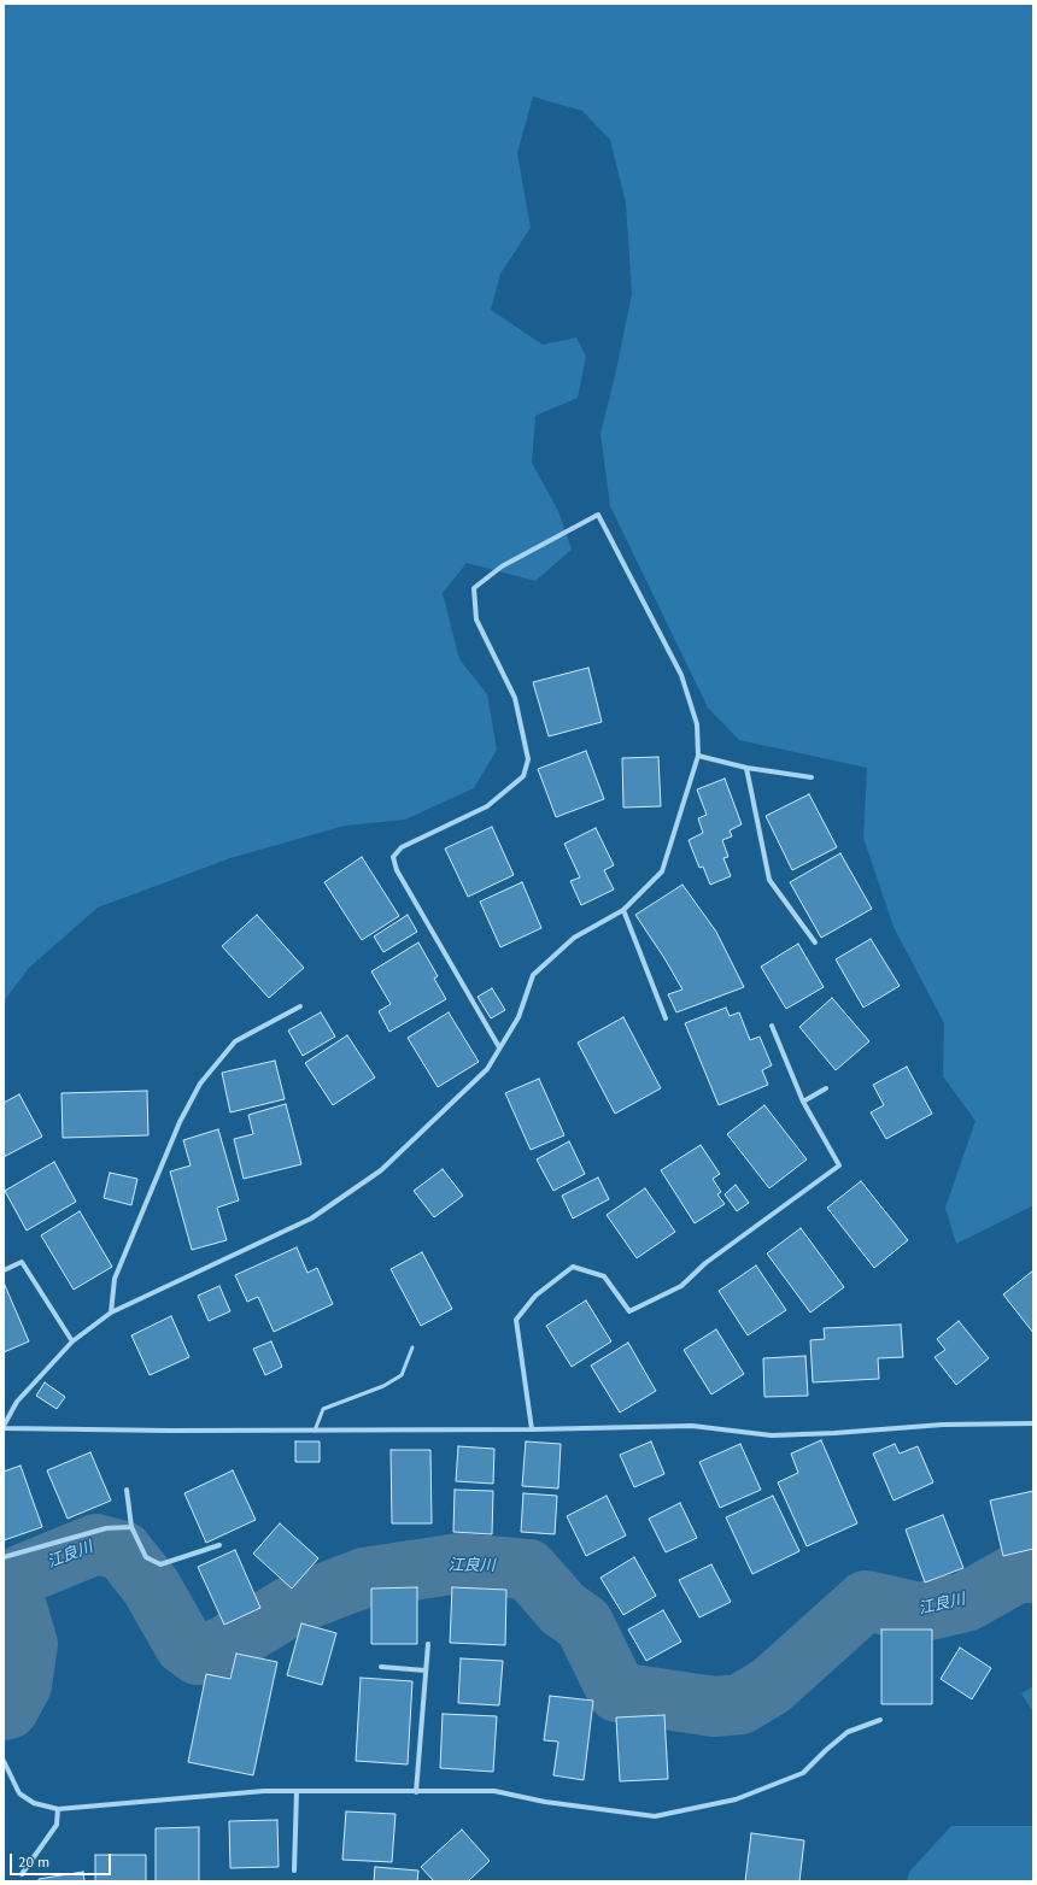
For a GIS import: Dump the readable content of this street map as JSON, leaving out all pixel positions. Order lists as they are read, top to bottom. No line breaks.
{"water":["江良川"],"scale_bar":"20 m"}
